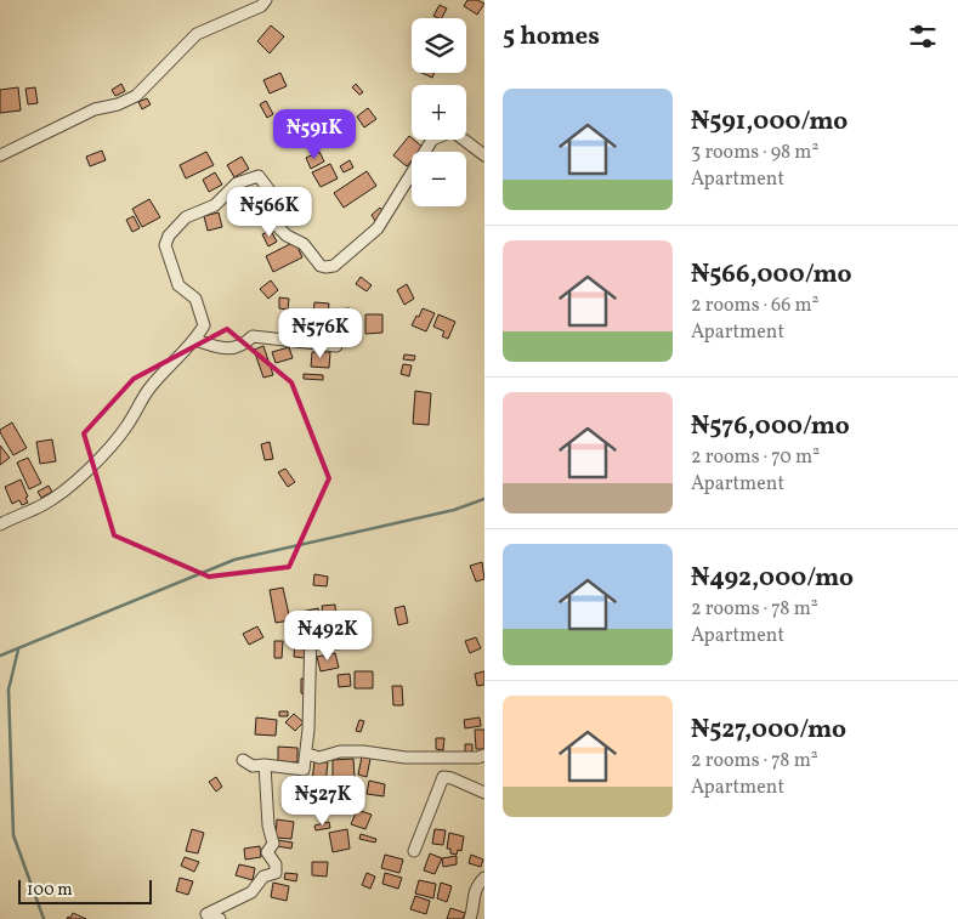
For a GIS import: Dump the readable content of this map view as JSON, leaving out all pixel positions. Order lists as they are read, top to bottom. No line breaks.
{"scale_bar":"100 m","page":{"heading":"5 homes","map_buttons":["+","−"],"list":[{"name":"₦591,000/mo","note":"3 rooms · 98 m² · Apartment"},{"name":"₦566,000/mo","note":"2 rooms · 66 m² · Apartment"},{"name":"₦576,000/mo","note":"2 rooms · 70 m² · Apartment"},{"name":"₦492,000/mo","note":"2 rooms · 78 m² · Apartment"},{"name":"₦527,000/mo","note":"2 rooms · 78 m² · Apartment"}],"price":["₦591K","₦566K","₦576K","₦492K","₦527K"],"scale":"100 m"}}
